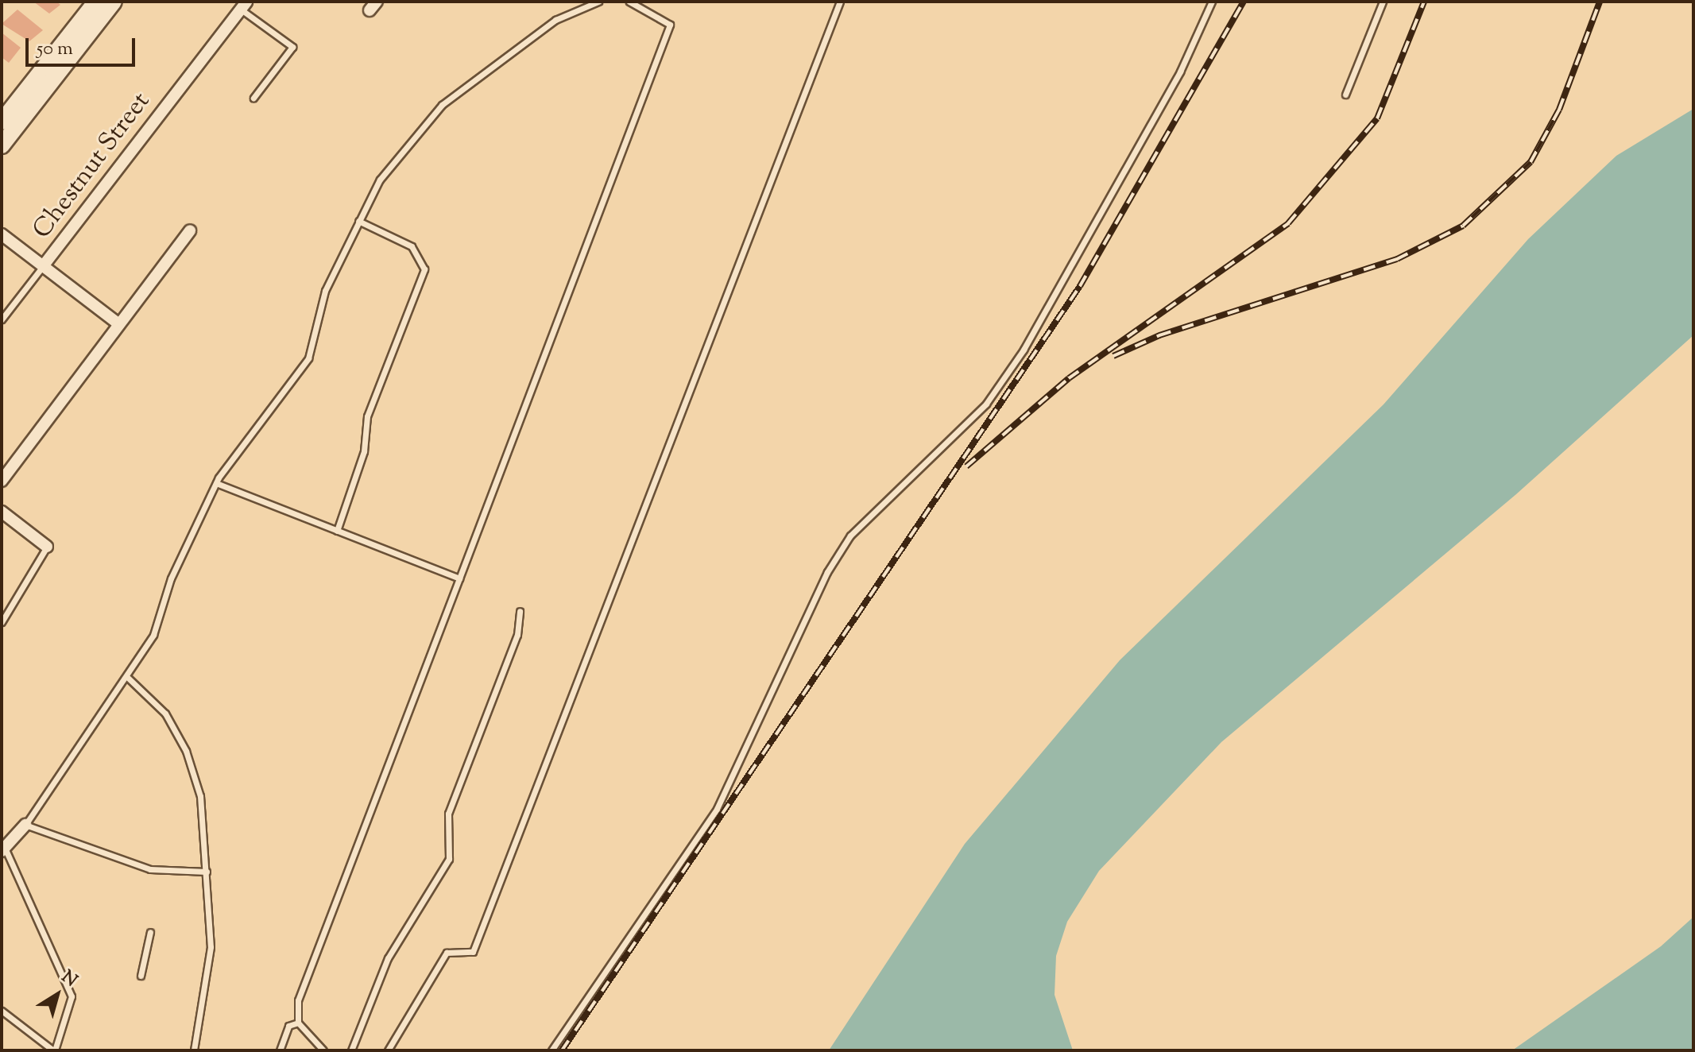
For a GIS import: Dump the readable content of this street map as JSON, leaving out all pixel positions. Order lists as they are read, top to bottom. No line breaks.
{"streets":{"street":["Chestnut Street"]},"scale_bar":"50 m","north":"top right"}
